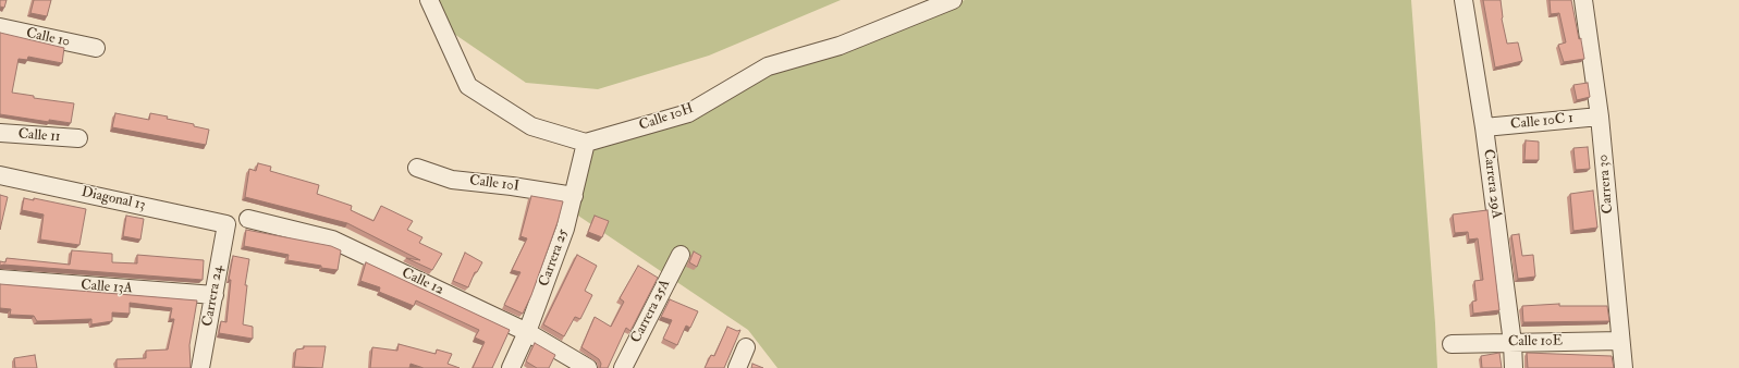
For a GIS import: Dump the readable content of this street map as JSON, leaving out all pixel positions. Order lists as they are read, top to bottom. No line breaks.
{"streets":{"street":["Calle 10","Calle 10H","Calle 10C 1","Calle 11","Calle 10I","Carrera 29A","Carrera 30","Diagonal 13","Carrera 25","Calle 12","Calle 13A","Carrera 24","Carrera 25A","Calle 10E"]},"crossings":[["Calle 10H","Carrera 25"],["Calle 10C 1","Carrera 29A"],["Calle 10C 1","Carrera 30"],["Calle 10I","Carrera 25"],["Carrera 29A","Calle 10E"],["Carrera 30","Calle 10E"],["Diagonal 13","Carrera 24"],["Carrera 25","Calle 12"],["Calle 13A","Carrera 24"]]}
